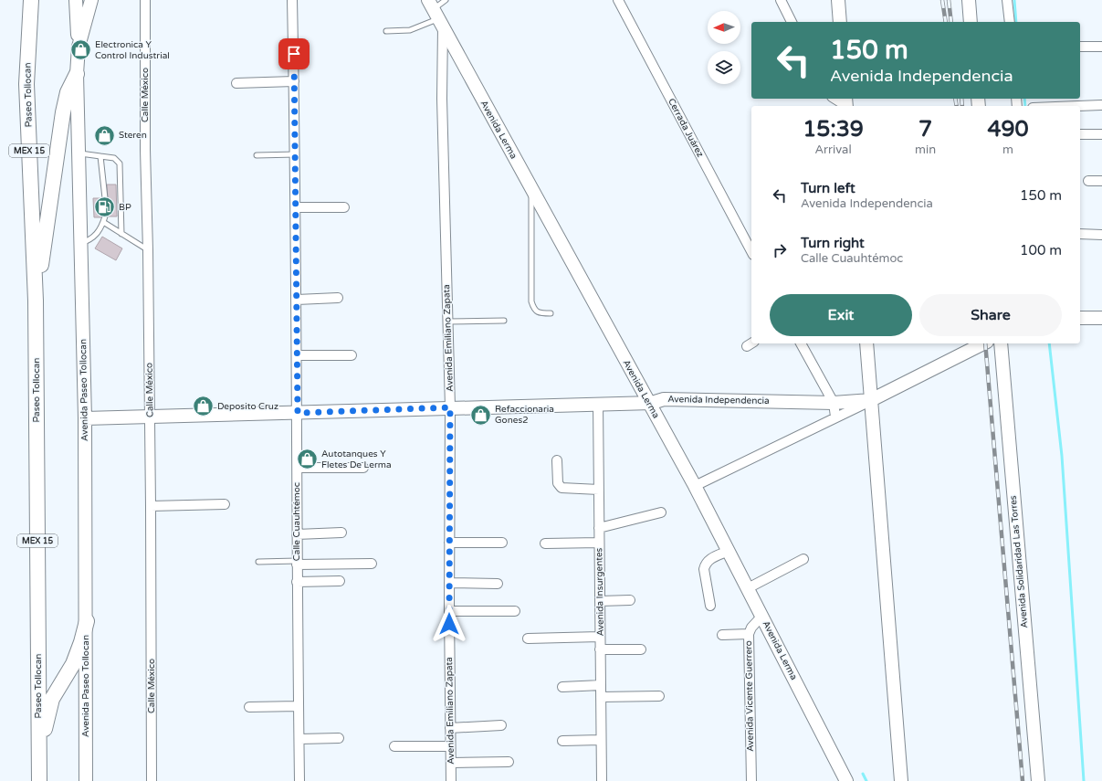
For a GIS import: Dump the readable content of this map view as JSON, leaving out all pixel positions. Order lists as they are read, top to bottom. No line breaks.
{"streets":{"highway":["Paseo Tollocan","MEX 15"],"main road":["Avenida Lerma","Avenida Paseo Tollocan","Avenida Independencia","Avenida Solidaridad Las Torres"],"street":["Calle México","Cerrada Juárez","Avenida Emiliano Zapata","Calle Cuauhtémoc","Avenida Insurgentes","Avenida Vicente Guerrero"]},"crossings":[["Calle México","Avenida Independencia"],["Avenida Lerma","Avenida Emiliano Zapata"],["Avenida Lerma","Avenida Independencia"],["Avenida Lerma","Avenida Vicente Guerrero"],["Avenida Emiliano Zapata","Avenida Independencia"],["Avenida Paseo Tollocan","Avenida Independencia"],["Avenida Independencia","Calle Cuauhtémoc"],["Avenida Independencia","Avenida Insurgentes"]],"places":{"shop":["Electronica Y Control Industrial","Steren","Deposito Cruz","Refaccionaria Gones2","Autotanques Y Fletes De Lerma"],"fuel station":["BP"]},"north":"left","page":{"turn":["150 m","Avenida Independencia"],"eta":["15:39","Arrival","7","min","490","m"],"list":[{"name":"Turn left","note":"Avenida Independencia","value":"150 m"},{"name":"Turn right","note":"Calle Cuauhtémoc","value":"100 m"}],"buttons":["Exit","Share"]}}
